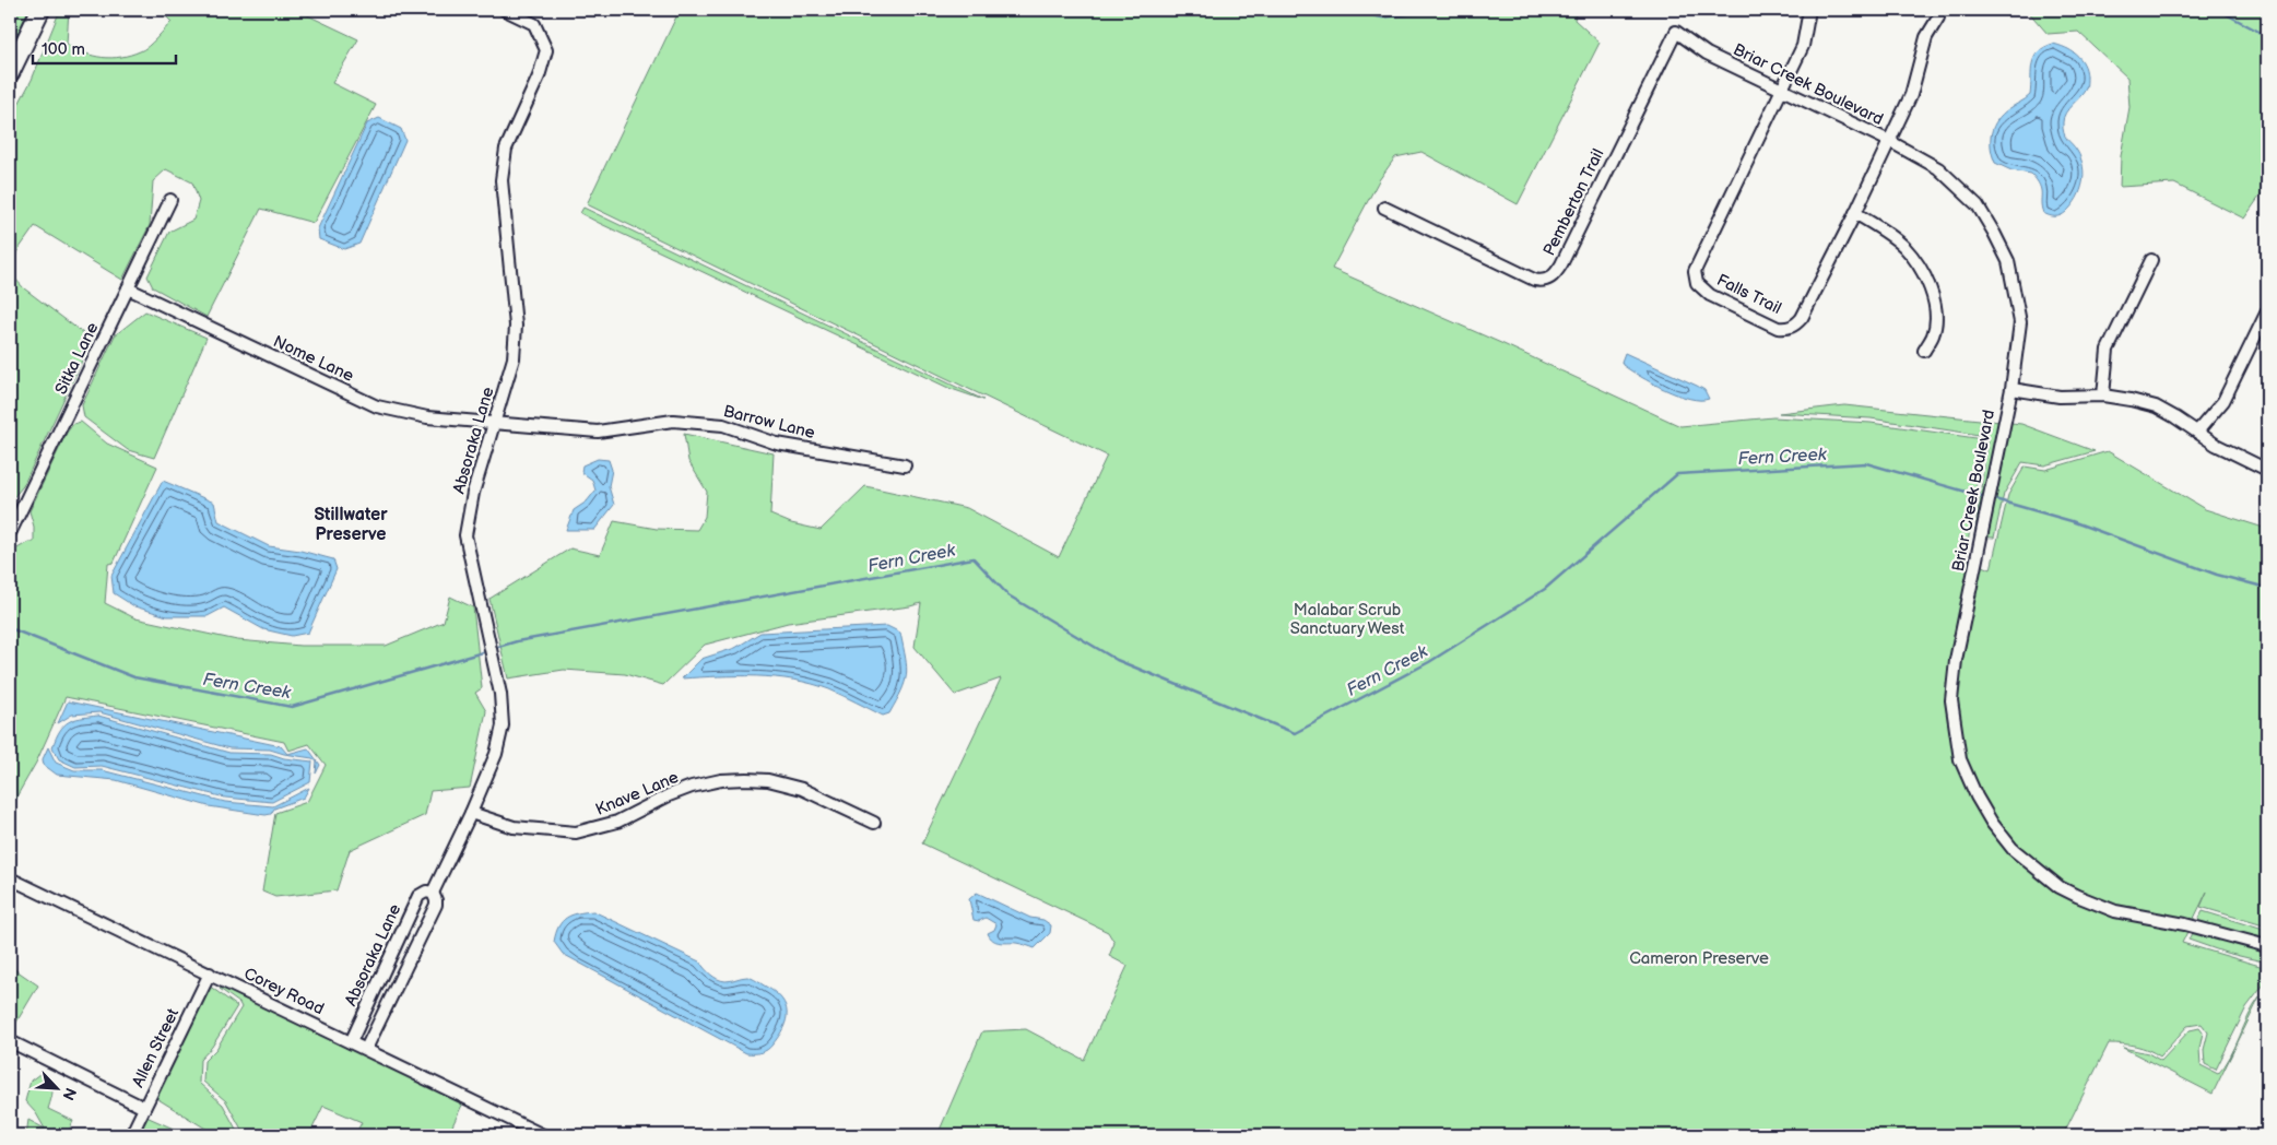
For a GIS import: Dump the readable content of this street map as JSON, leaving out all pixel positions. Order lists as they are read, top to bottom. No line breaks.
{"streets":{"street":["Briar Creek Boulevard","Pemberton Trail","Falls Trail","Sitka Lane","Nome Lane","Barrow Lane","Absoraka Lane","Knave Lane","Corey Road","Allen Street"]},"crossings":[["Briar Creek Boulevard","Pemberton Trail"],["Briar Creek Boulevard","Falls Trail"],["Sitka Lane","Nome Lane"],["Nome Lane","Barrow Lane"],["Nome Lane","Absoraka Lane"],["Barrow Lane","Absoraka Lane"],["Absoraka Lane","Knave Lane"],["Absoraka Lane","Corey Road"],["Corey Road","Allen Street"]],"districts":["Stillwater Preserve"],"water":["Fern Creek"],"parks":["Malabar Scrub Sanctuary West","Cameron Preserve"],"scale_bar":"100 m","north":"bottom right"}
